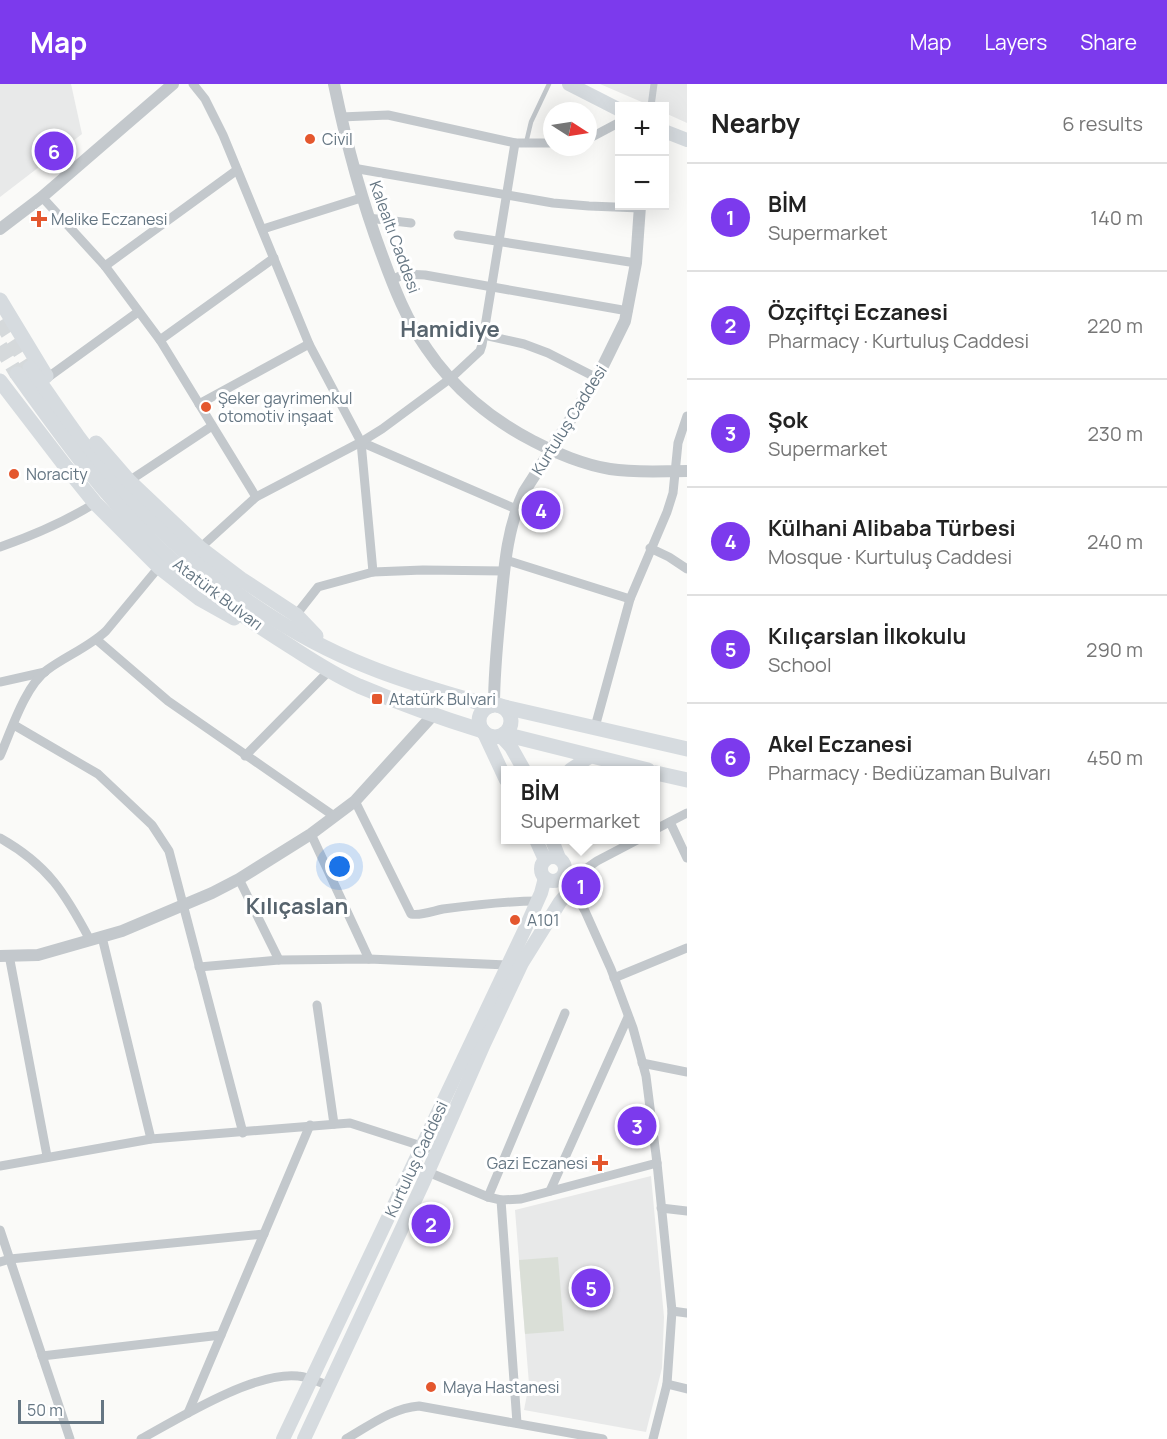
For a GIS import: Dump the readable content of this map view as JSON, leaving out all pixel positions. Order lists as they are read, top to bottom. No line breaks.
{"streets":{"main road":["Kurtuluş Caddesi","Atatürk Bulvarı"],"street":["Kalealtı Caddesi"]},"crossings":[["Kalealtı Caddesi","Kurtuluş Caddesi"],["Kurtuluş Caddesi","Atatürk Bulvarı"]],"districts":["Hamidiye","Kılıçaslan"],"places":{"other":["Civil","Şeker gayrimenkul otomotiv inşaat","Noracity","A101","Maya Hastanesi"],"health":["Melike Eczanesi","Gazi Eczanesi"],"transit":["Atatürk Bulvari"]},"scale_bar":"50 m","north":"right","page":{"header":"Map","nav":["Map","Layers","Share"],"heading":["Nearby","6 results"],"map_buttons":["+","−"],"pins":["6","4","1","3","2","5"],"list":[{"mark":"1","name":"BİM","note":"Supermarket","value":"140 m"},{"mark":"2","name":"Özçiftçi Eczanesi","note":"Pharmacy · Kurtuluş Caddesi","value":"220 m"},{"mark":"3","name":"Şok","note":"Supermarket","value":"230 m"},{"mark":"4","name":"Külhani Alibaba Türbesi","note":"Mosque · Kurtuluş Caddesi","value":"240 m"},{"mark":"5","name":"Kılıçarslan İlkokulu","note":"School","value":"290 m"},{"mark":"6","name":"Akel Eczanesi","note":"Pharmacy · Bediüzaman Bulvarı","value":"450 m"}],"popup":["BİM","Supermarket"],"scale":"50 m"}}
